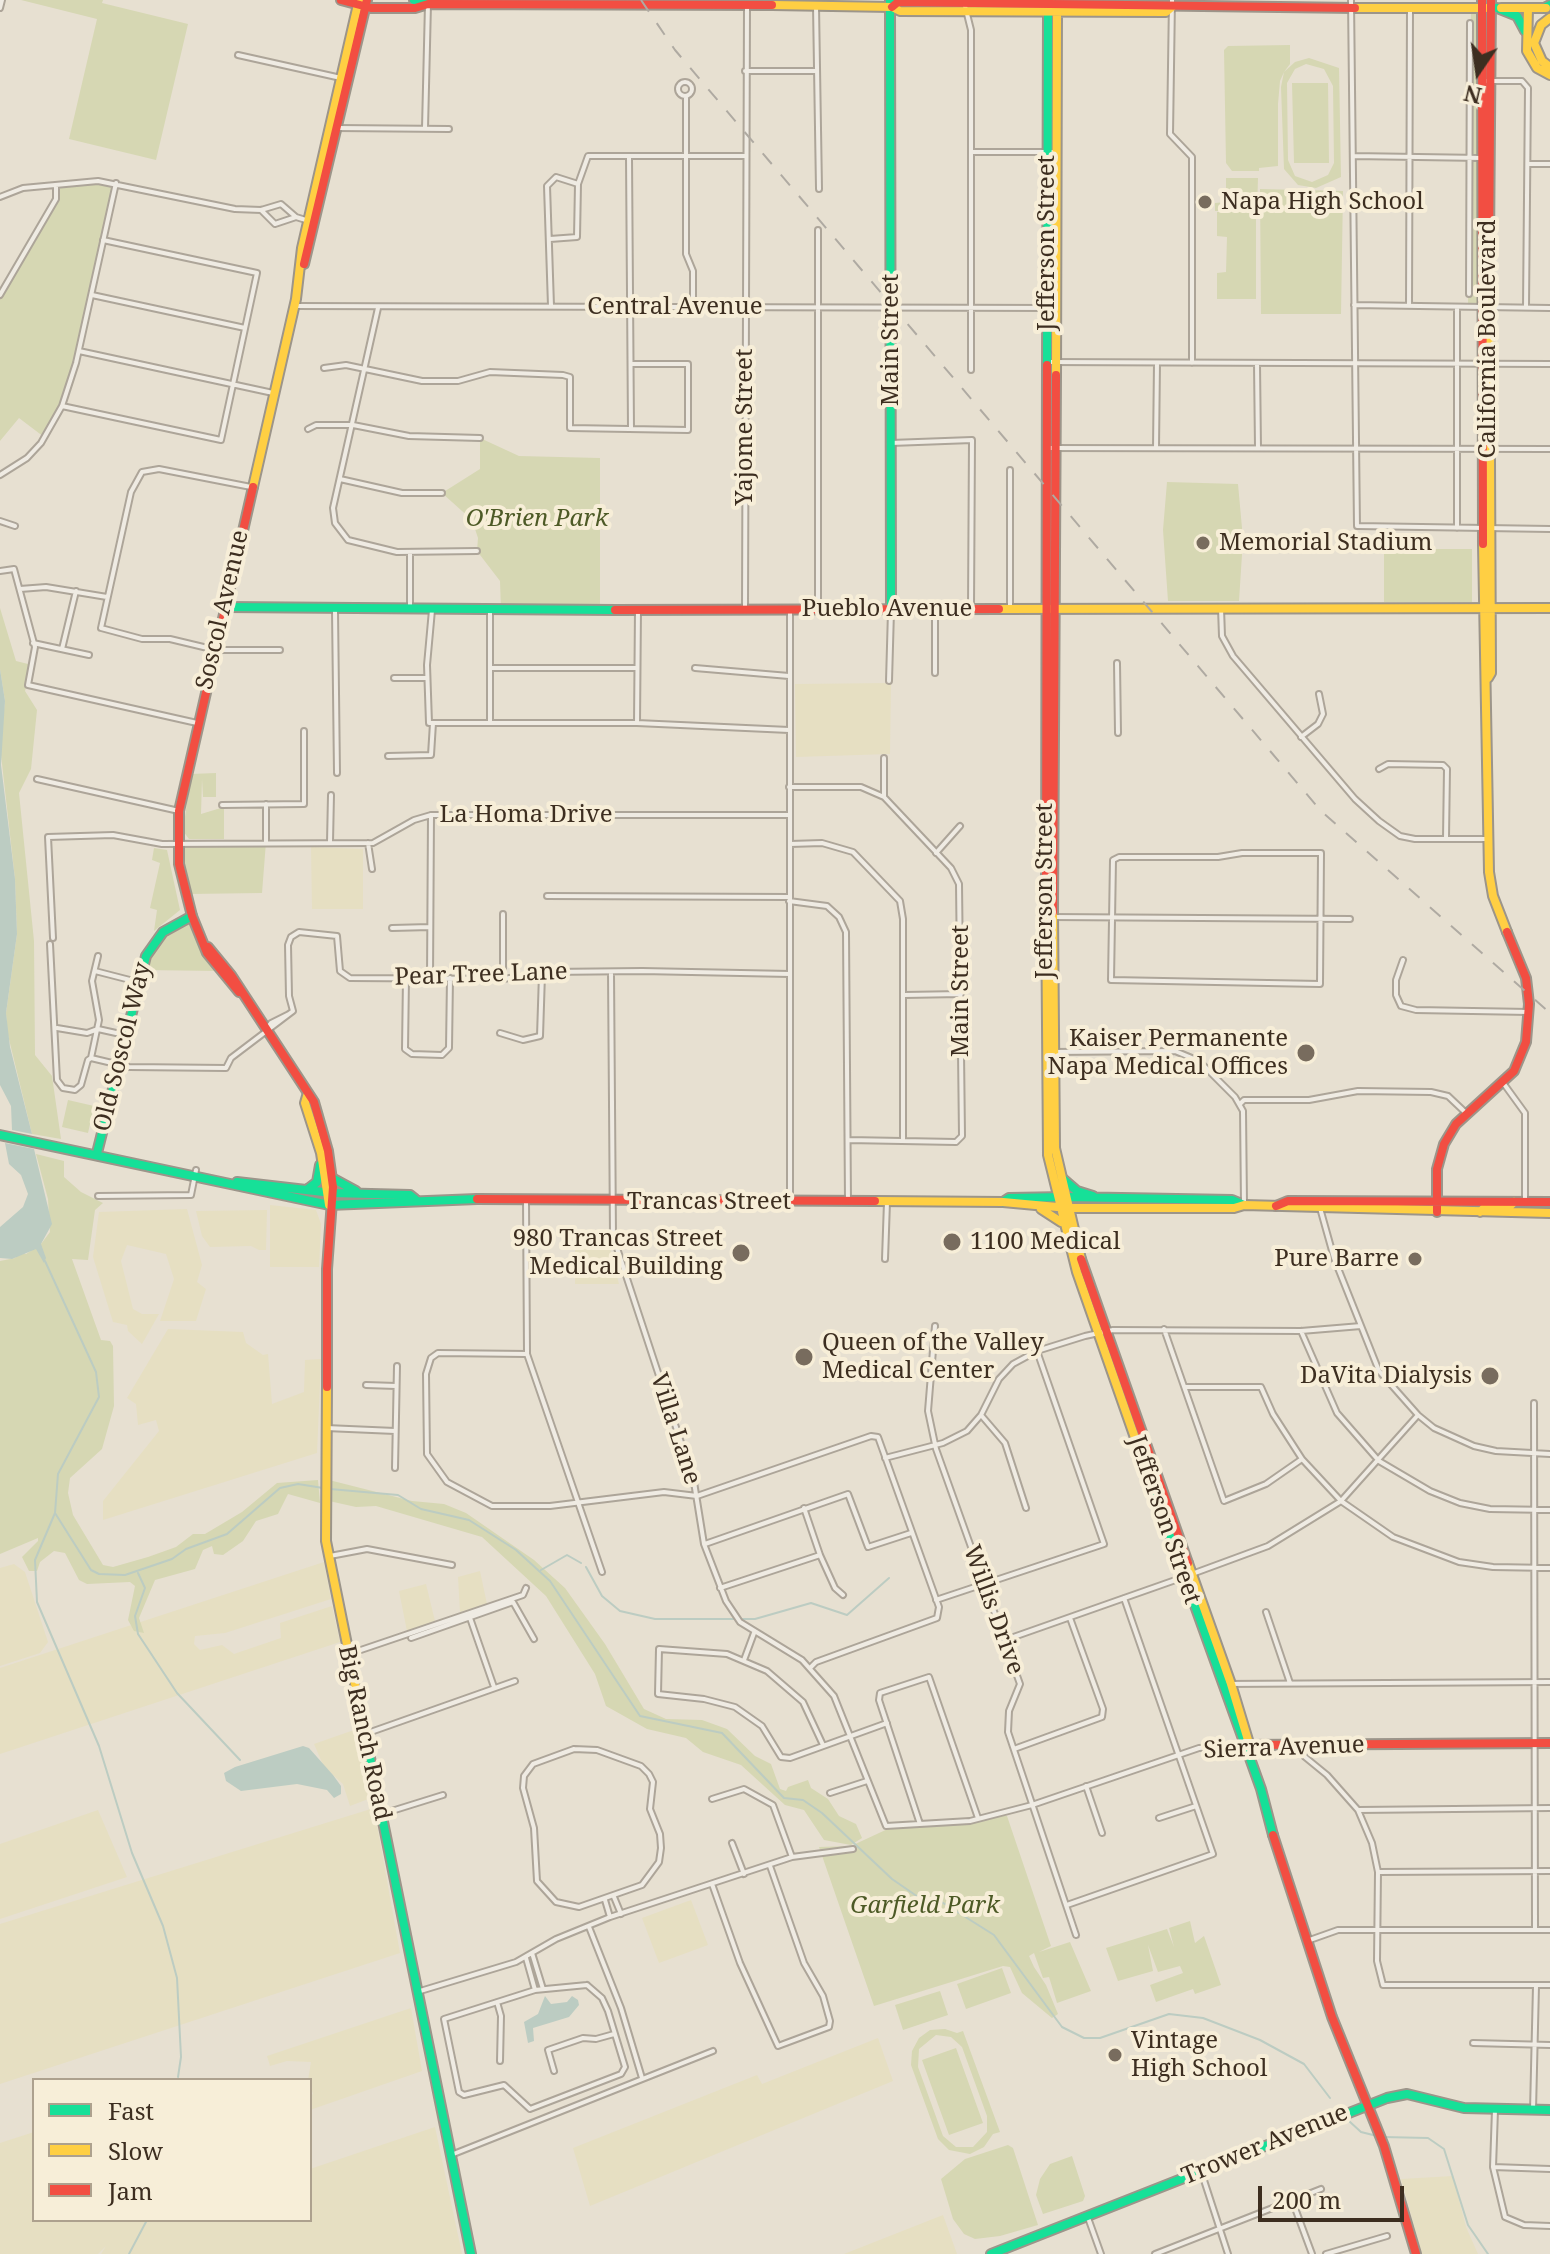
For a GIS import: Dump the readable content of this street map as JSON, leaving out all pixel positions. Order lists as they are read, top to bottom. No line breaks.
{"streets":{"main road":["Jefferson Street","California Boulevard","Main Street","Pueblo Avenue","Soscol Avenue","Old Soscol Way","Trancas Street","Big Ranch Road","Sierra Avenue","Trower Avenue"],"street":["Central Avenue","Yajome Street","La Homa Drive","Pear Tree Lane","Villa Lane","Willis Drive"]},"crossings":[["Jefferson Street","Central Avenue"],["Jefferson Street","Pueblo Avenue"],["Jefferson Street","Trancas Street"],["Jefferson Street","Sierra Avenue"],["Jefferson Street","Trower Avenue"],["Central Avenue","Main Street"],["Central Avenue","Yajome Street"],["Central Avenue","Soscol Avenue"],["California Boulevard","Pueblo Avenue"],["California Boulevard","Trancas Street"],["Main Street","Pueblo Avenue"],["Yajome Street","Pueblo Avenue"],["Pueblo Avenue","Soscol Avenue"],["Soscol Avenue","La Homa Drive"],["Soscol Avenue","Pear Tree Lane"],["Soscol Avenue","Old Soscol Way"],["Soscol Avenue","Trancas Street"],["Soscol Avenue","Big Ranch Road"],["Pear Tree Lane","Old Soscol Way"],["Pear Tree Lane","Villa Lane"],["Old Soscol Way","Trancas Street"],["Trancas Street","Villa Lane"],["Trancas Street","Big Ranch Road"],["Villa Lane","Sierra Avenue"],["Willis Drive","Sierra Avenue"]],"parks":["O'Brien Park","Garfield Park"],"places":["Napa High School","Memorial Stadium","Kaiser Permanente Napa Medical Offices","1100 Medical","980 Trancas Street Medical Building","Pure Barre","Queen of the Valley Medical Center","DaVita Dialysis","Vintage High School"],"legend":["Fast","Slow","Jam"],"scale_bar":"200 m","north":"bottom"}
